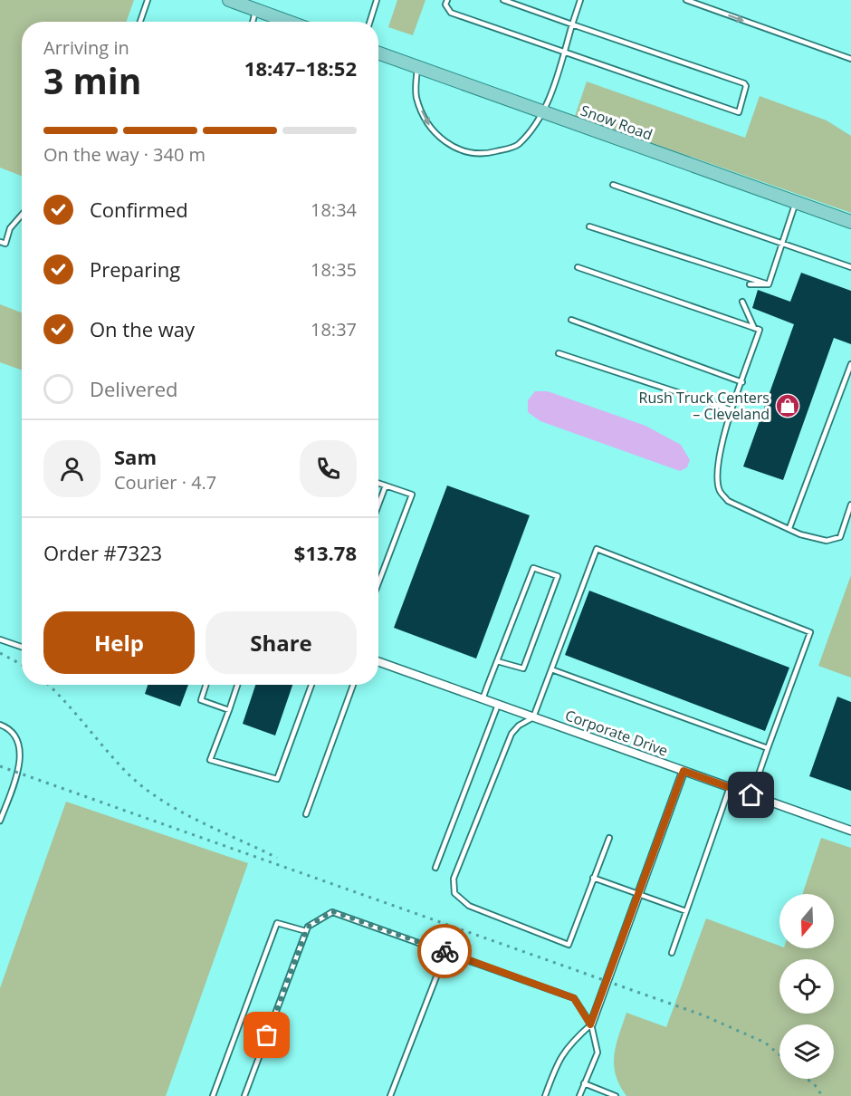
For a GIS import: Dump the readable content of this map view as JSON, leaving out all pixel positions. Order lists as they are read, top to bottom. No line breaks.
{"streets":{"main road":["Snow Road"],"street":["Corporate Drive"]},"places":{"shop":["Rush Truck Centers – Cleveland"]},"north":"bottom","page":{"heading":["3 min","Arriving in","18:47–18:52"],"panel":["Sam","Courier · 4.7","Order #7323","$13.78"],"bar":"On the way · 340 m","list":[["Confirmed","18:34"],["Preparing","18:35"],["On the way","18:37"],"Delivered"],"buttons":["Help","Share"]}}
